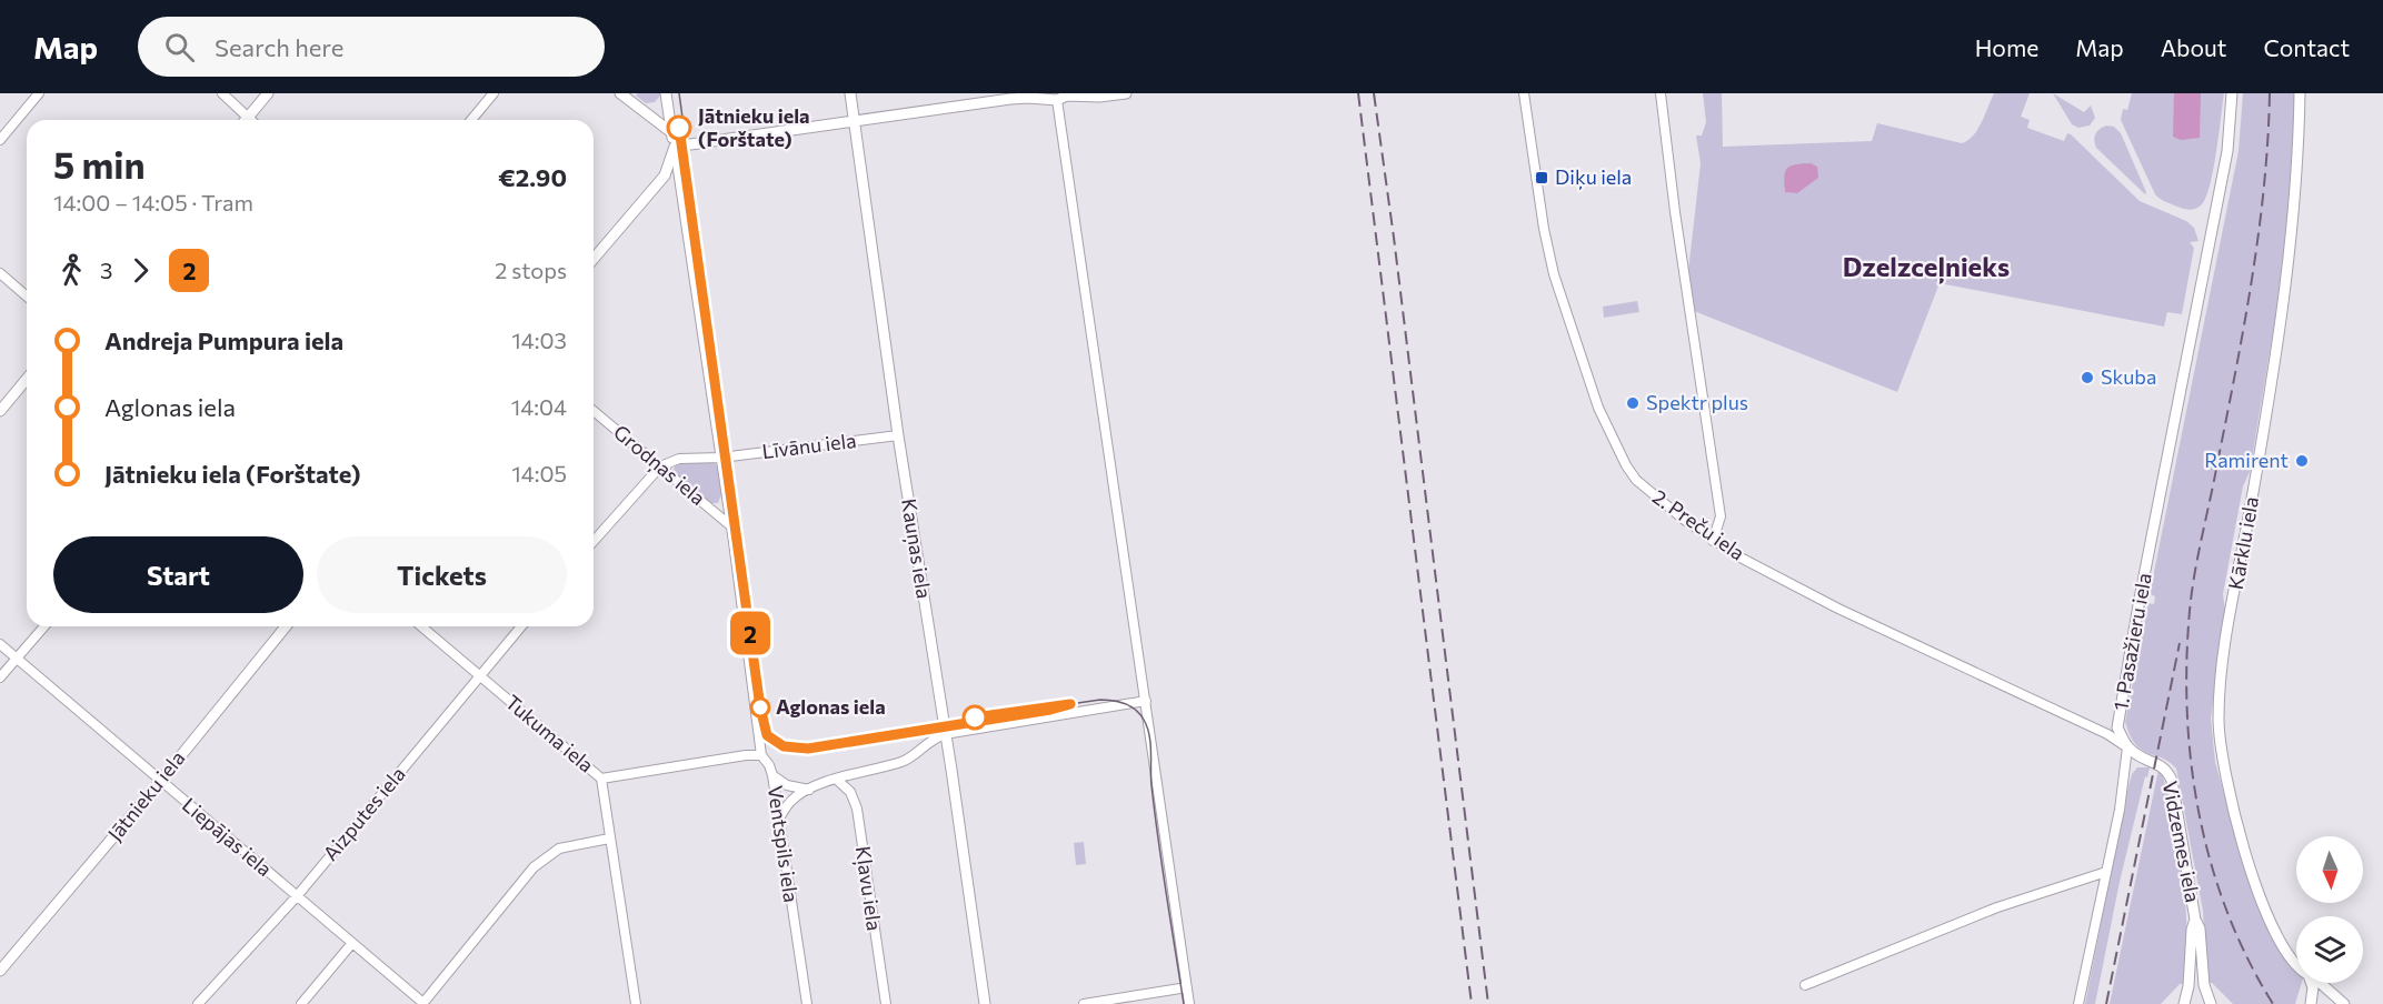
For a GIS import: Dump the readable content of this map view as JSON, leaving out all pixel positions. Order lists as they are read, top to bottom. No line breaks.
{"streets":{"street":["Līvānu iela","Grodņas iela","2. Preču iela","Kārklu iela","Kauņas iela","1. Pasažieru iela","Tukuma iela","Jātnieku iela","Aizputes iela","Liepājas iela","Vidzemes iela","Ventspils iela","Kļavu iela"]},"crossings":[["Līvānu iela","Grodņas iela"],["Līvānu iela","Kauņas iela"],["Līvānu iela","Ventspils iela"],["Grodņas iela","Ventspils iela"],["2. Preču iela","1. Pasažieru iela"],["2. Preču iela","Vidzemes iela"],["1. Pasažieru iela","Vidzemes iela"],["Tukuma iela","Aizputes iela"],["Jātnieku iela","Liepājas iela"],["Aizputes iela","Liepājas iela"]],"districts":["Dzelzceļnieks"],"places":{"other":["Jātnieku iela (Forštate)","Skuba","Spektr plus","Ramirent","Aglonas iela"],"transit":["Diķu iela"]},"lines":["tram line 2"],"north":"bottom","page":{"header":"Map","search":"Search here","nav":["Home","Map","About","Contact"],"on_map":"2","heading":["5 min","14:00 – 14:05 · Tram","€2.90"],"legs":["3","2","2 stops"],"list":[{"name":"Andreja Pumpura iela","value":"14:03"},{"name":"Aglonas iela","value":"14:04"},{"name":"Jātnieku iela (Forštate)","value":"14:05"}],"buttons":["Start","Tickets"]}}
